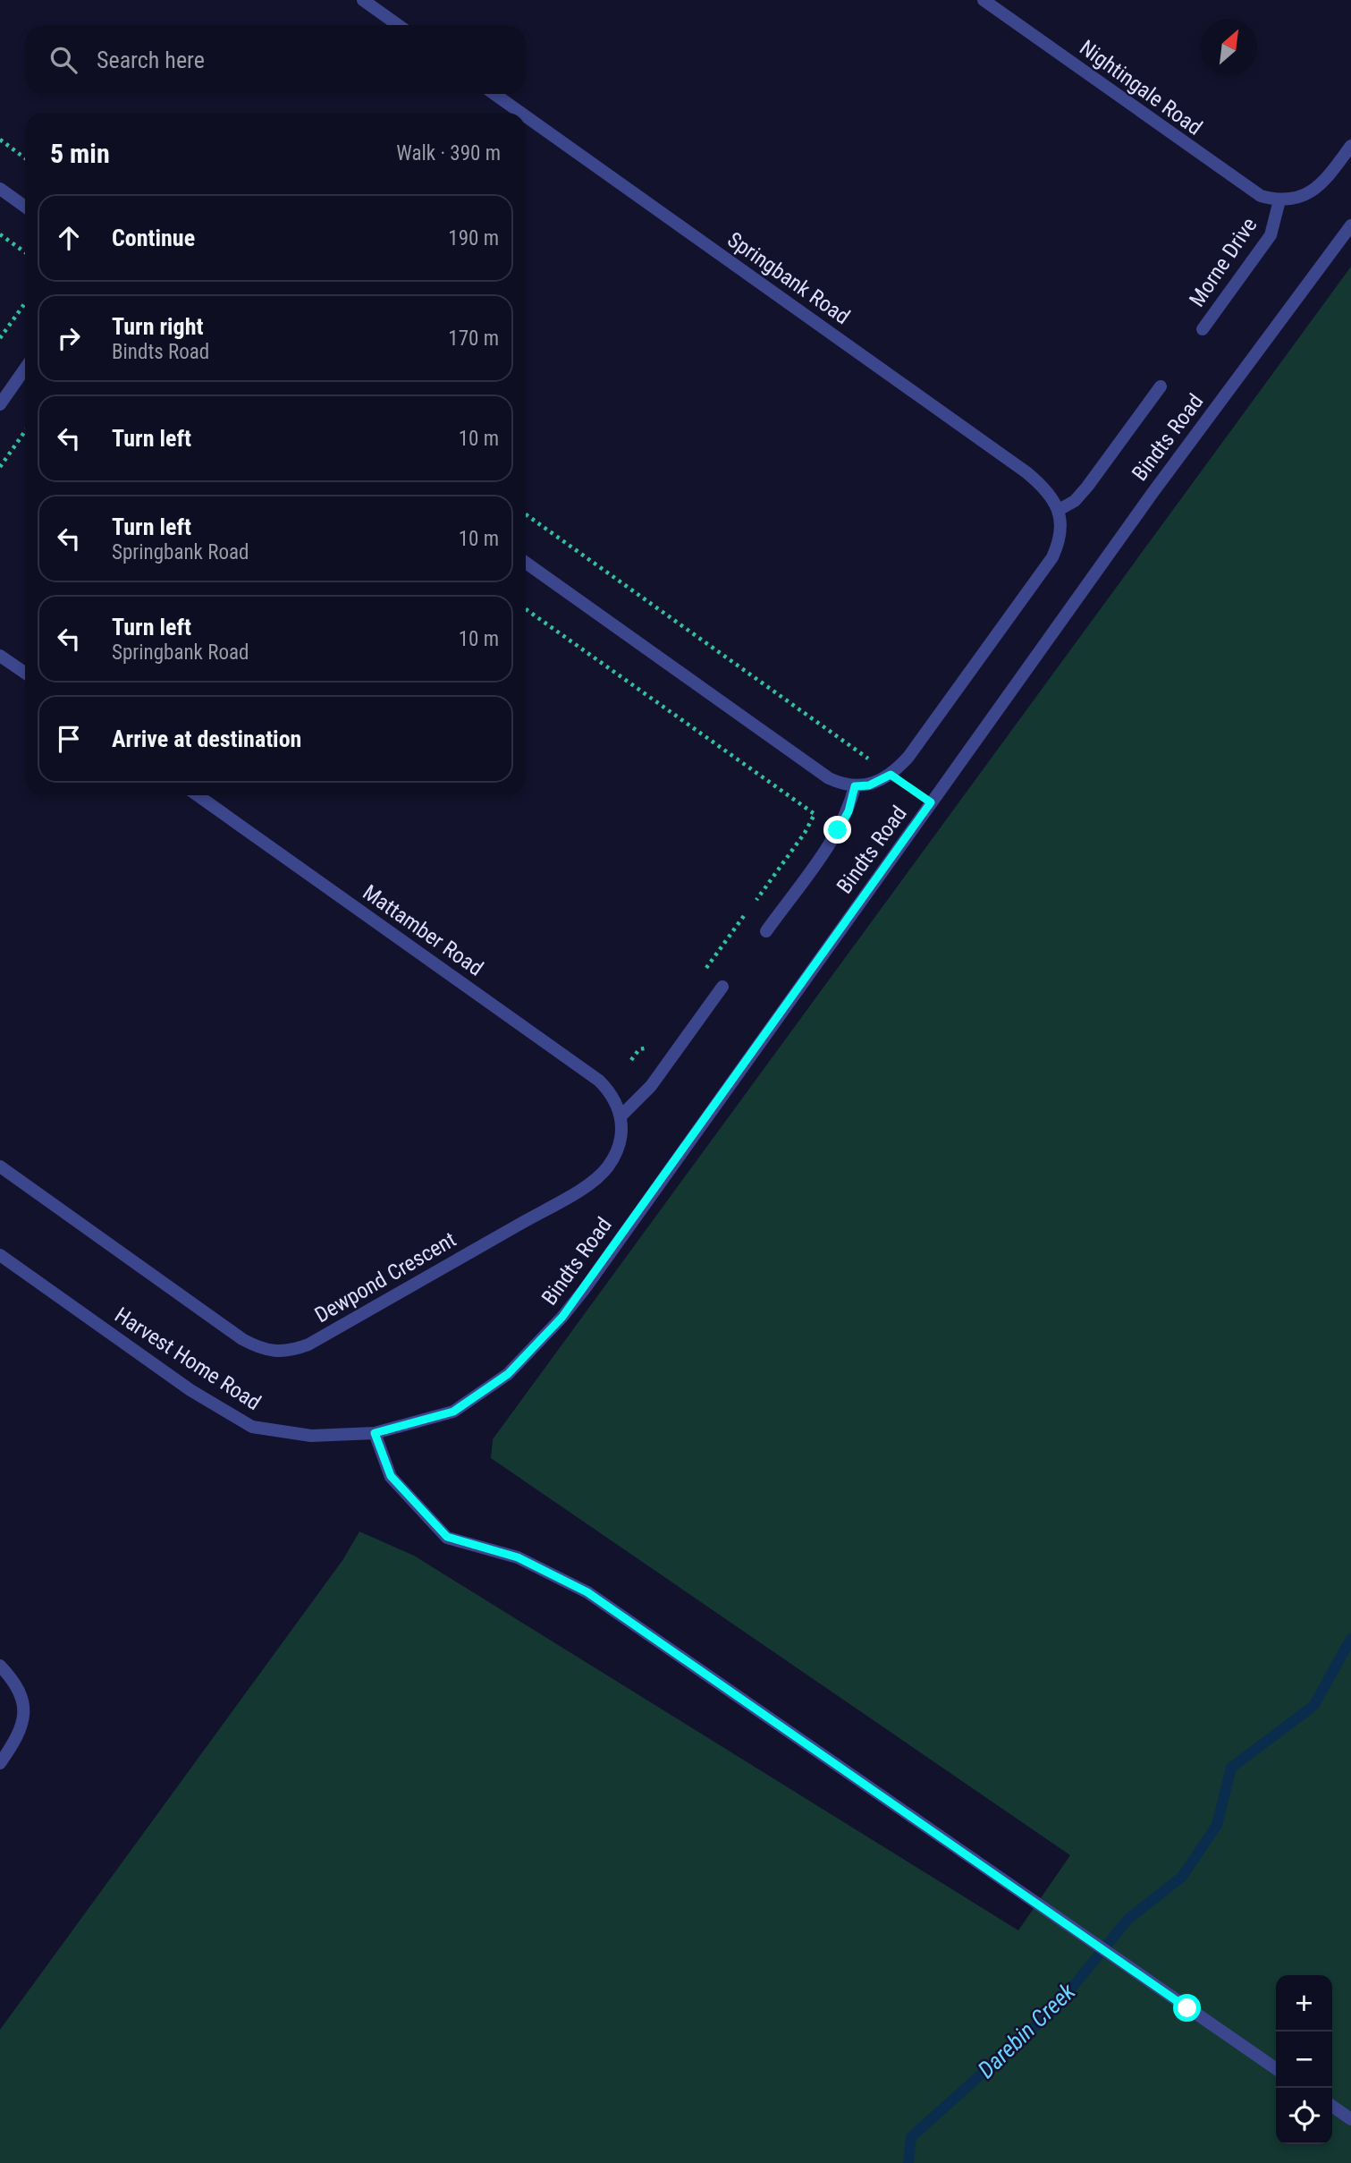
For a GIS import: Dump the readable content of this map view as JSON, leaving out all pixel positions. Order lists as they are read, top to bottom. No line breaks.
{"streets":{"street":["Nightingale Road","Morne Drive","Springbank Road","Bindts Road","Mattamber Road","Dewpond Crescent","Harvest Home Road"]},"crossings":[["Nightingale Road","Morne Drive"],["Bindts Road","Harvest Home Road"],["Mattamber Road","Dewpond Crescent"]],"water":["Darebin Creek"],"north":"top right","page":{"search":"Search here","heading":["5 min","Walk · 390 m"],"list":[["Continue","190 m"],["Turn right","Bindts Road","170 m"],["Turn left","10 m"],["Turn left","Springbank Road","10 m"],["Turn left","Springbank Road","10 m"],"Arrive at destination"],"map_buttons":["+","−"]}}
